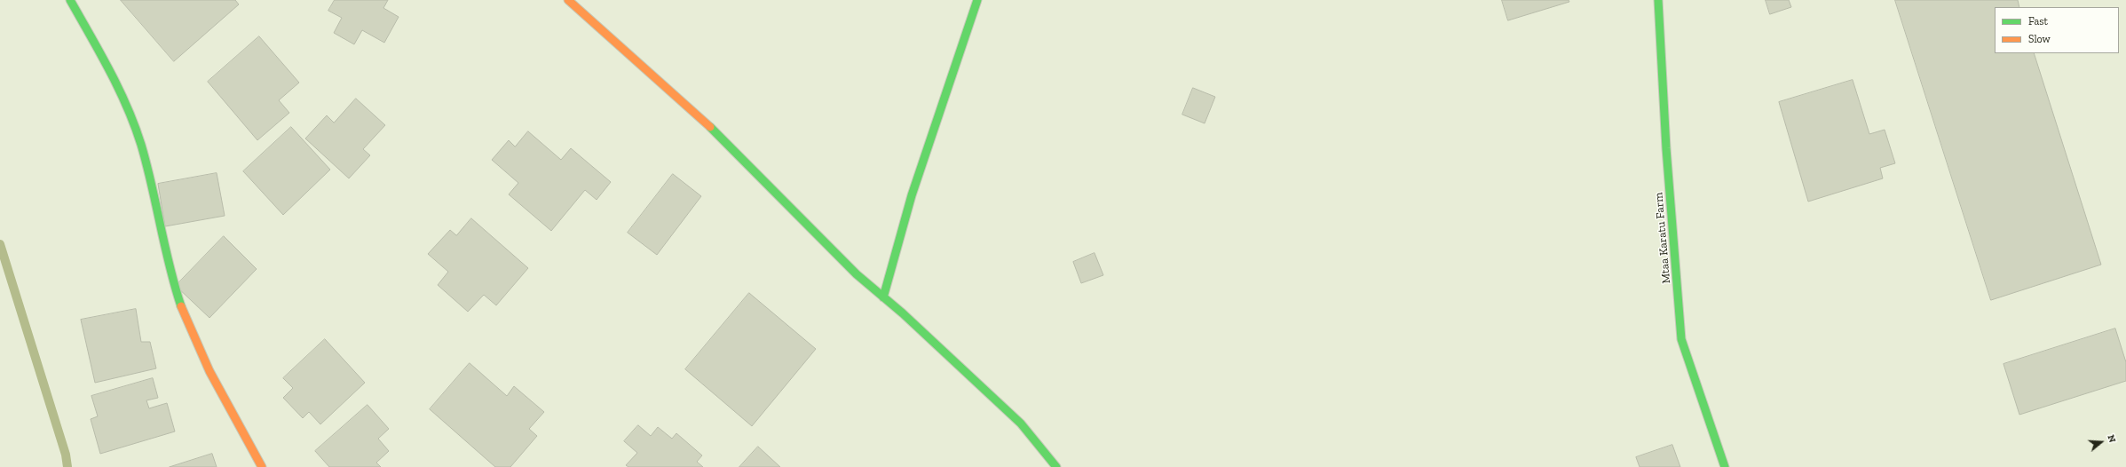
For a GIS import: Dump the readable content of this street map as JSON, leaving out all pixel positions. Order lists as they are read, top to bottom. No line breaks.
{"streets":{"street":["Mtaa Karatu Farm"]},"legend":["Fast","Slow"],"north":"right"}
